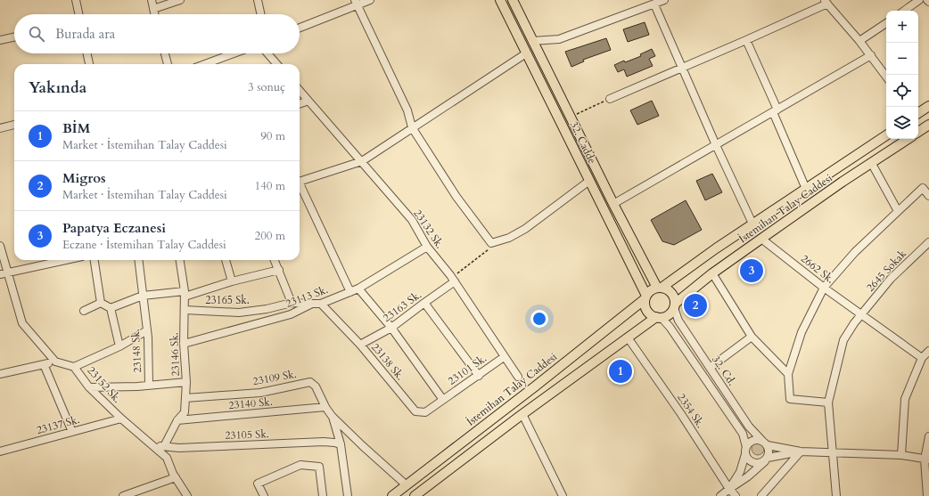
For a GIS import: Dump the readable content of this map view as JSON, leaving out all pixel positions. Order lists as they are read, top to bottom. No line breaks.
{"streets":{"main road":["32. Cadde","İstemihan Talay Caddesi"],"street":["23132 Sk.","2662 Sk.","2645 Sokak","23113 Sk.","23165 Sk.","23163 Sk.","23148 Sk.","23146 Sk.","23138 Sk.","23101 Sk.","32. Cd.","23109 Sk.","23152 Sk.","23140 Sk.","2354 Sk.","23137 Sk.","23105 Sk."]},"crossings":[["32. Cadde","İstemihan Talay Caddesi"],["32. Cadde","32. Cd."],["İstemihan Talay Caddesi","2662 Sk."],["İstemihan Talay Caddesi","32. Cd."],["İstemihan Talay Caddesi","23109 Sk."],["23132 Sk.","23113 Sk."],["23132 Sk.","23163 Sk."],["23132 Sk.","23101 Sk."],["2662 Sk.","2645 Sokak"],["23113 Sk.","23165 Sk."],["23113 Sk.","23146 Sk."],["23113 Sk.","23138 Sk."],["23165 Sk.","23146 Sk."],["23163 Sk.","23138 Sk."],["23148 Sk.","23152 Sk."],["23146 Sk.","23109 Sk."],["23146 Sk.","23140 Sk."],["23146 Sk.","23105 Sk."],["23138 Sk.","23101 Sk."],["23109 Sk.","23140 Sk."],["23152 Sk.","23137 Sk."],["23152 Sk.","23105 Sk."]],"page":{"map_buttons":["+","−"],"search":"Burada ara","heading":["Yakında","3 sonuç"],"list":[{"mark":"1","name":"BİM","note":"Market · İstemihan Talay Caddesi","value":"90 m"},{"mark":"2","name":"Migros","note":"Market · İstemihan Talay Caddesi","value":"140 m"},{"mark":"3","name":"Papatya Eczanesi","note":"Eczane · İstemihan Talay Caddesi","value":"200 m"}],"pins":["3","2","1"]}}
